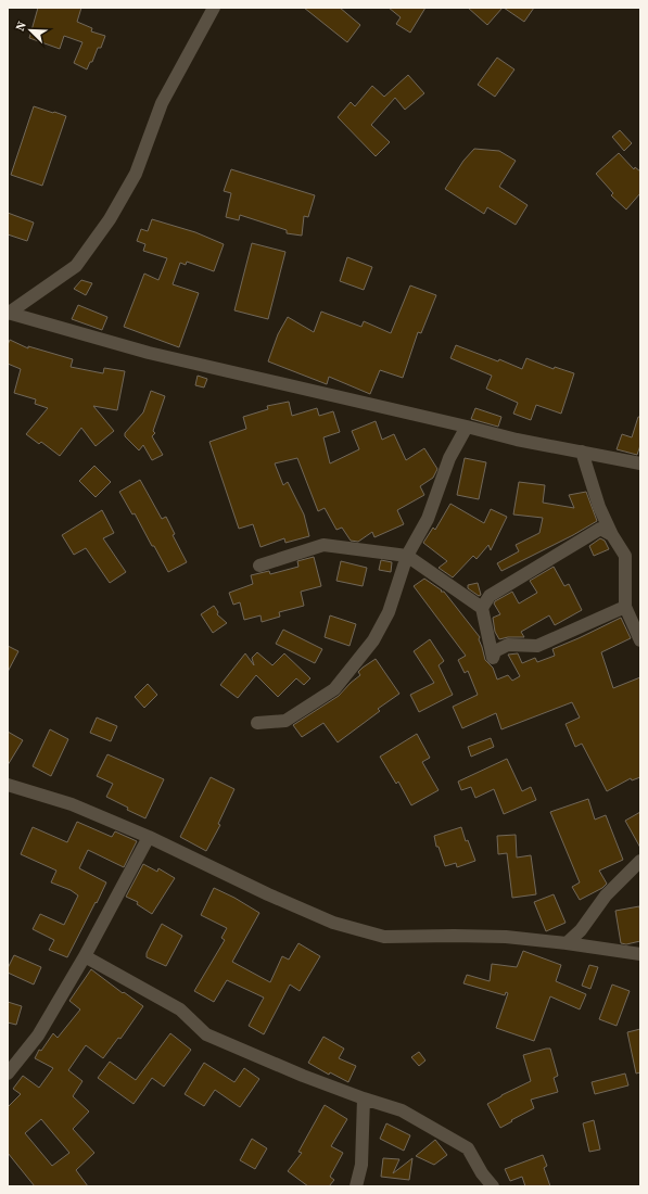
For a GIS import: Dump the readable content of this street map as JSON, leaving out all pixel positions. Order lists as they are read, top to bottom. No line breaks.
{"north":"top left"}
